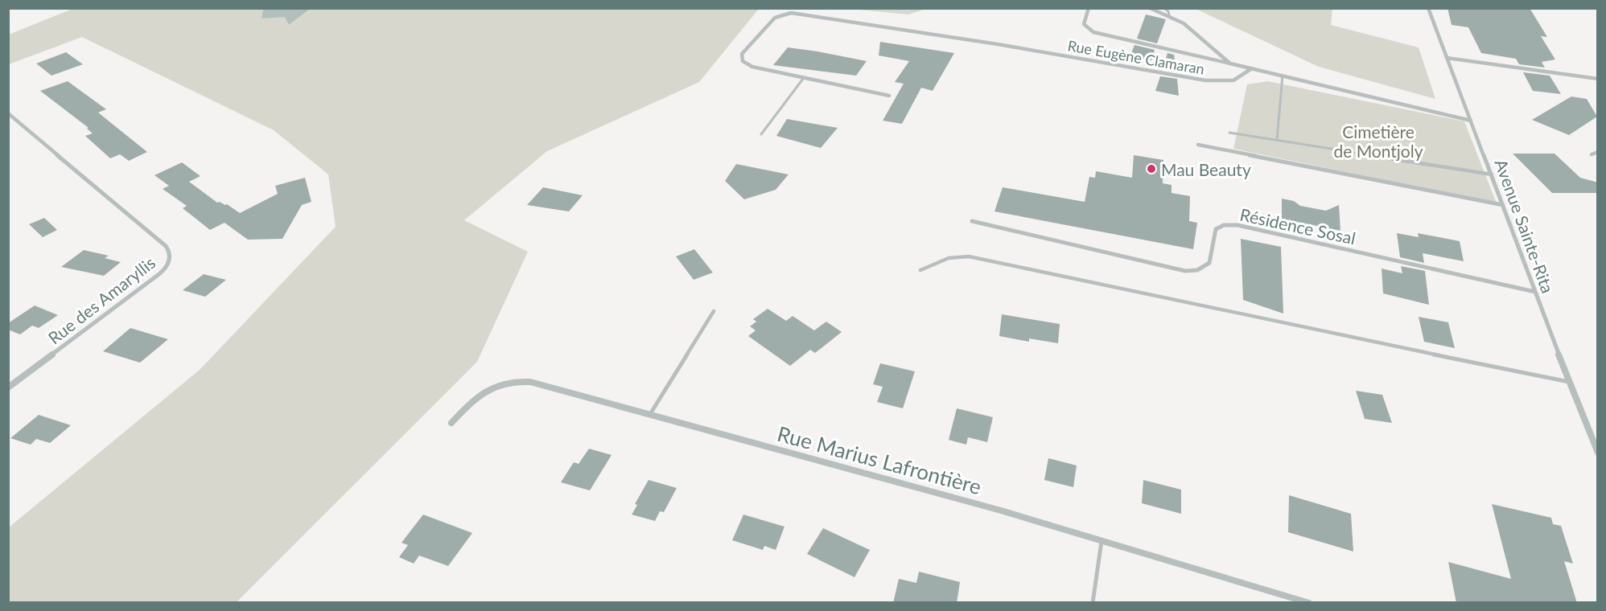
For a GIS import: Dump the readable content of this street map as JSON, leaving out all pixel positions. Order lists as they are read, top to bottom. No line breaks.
{"streets":{"street":["Rue Eugène Clamaran","Résidence Sosal","Avenue Sainte-Rita","Rue des Amaryllis","Rue Marius Lafrontière"]},"crossings":[["Résidence Sosal","Avenue Sainte-Rita"]],"parks":["Cimetière de Montjoly"],"places":["Mau Beauty"]}
